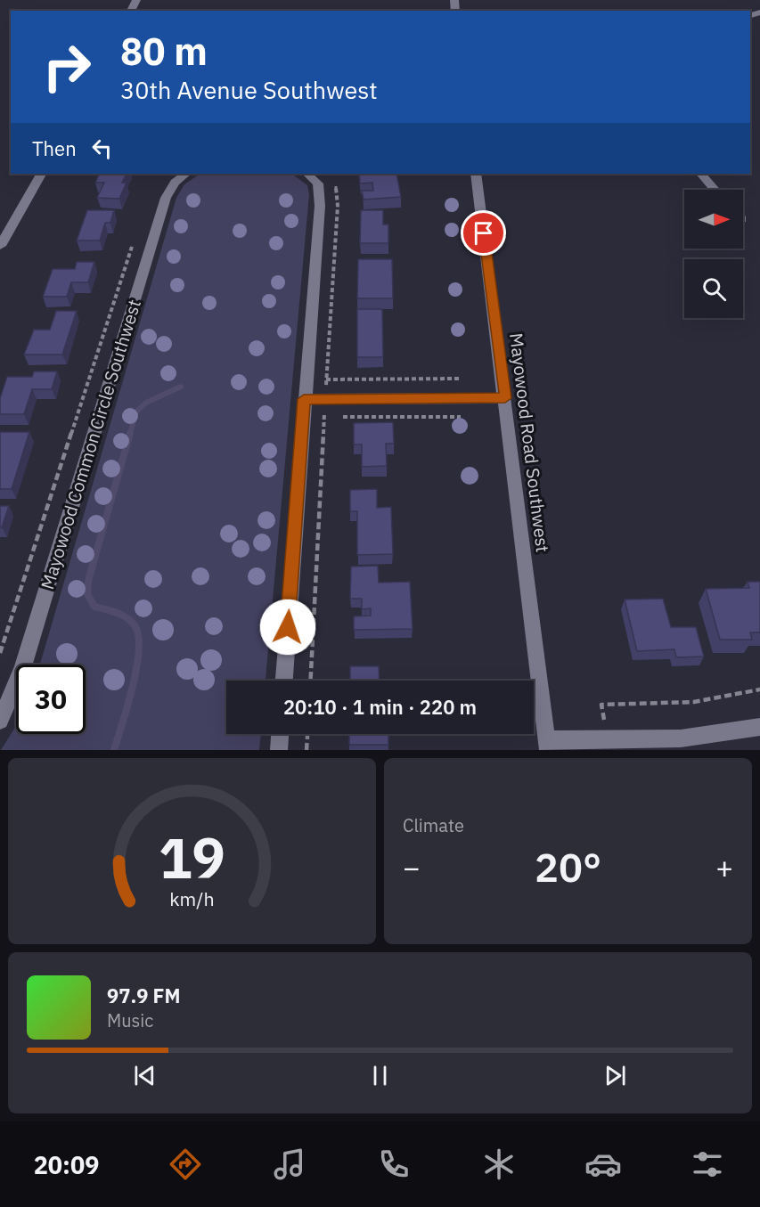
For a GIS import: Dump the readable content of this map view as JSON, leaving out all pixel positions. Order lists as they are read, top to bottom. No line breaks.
{"streets":{"street":["Mayowood Road Southwest","Mayowood Common Circle Southwest"]},"north":"right","page":{"turn":["80 m","30th Avenue Southwest"],"then":"Then","limit":"30","trip":"20:10 · 1 min · 220 m","tile":"Climate","heat":["−","20°","+"],"song":["97.9 FM","Music"],"tabs":"20:09","gauge":["19","km/h"]}}
